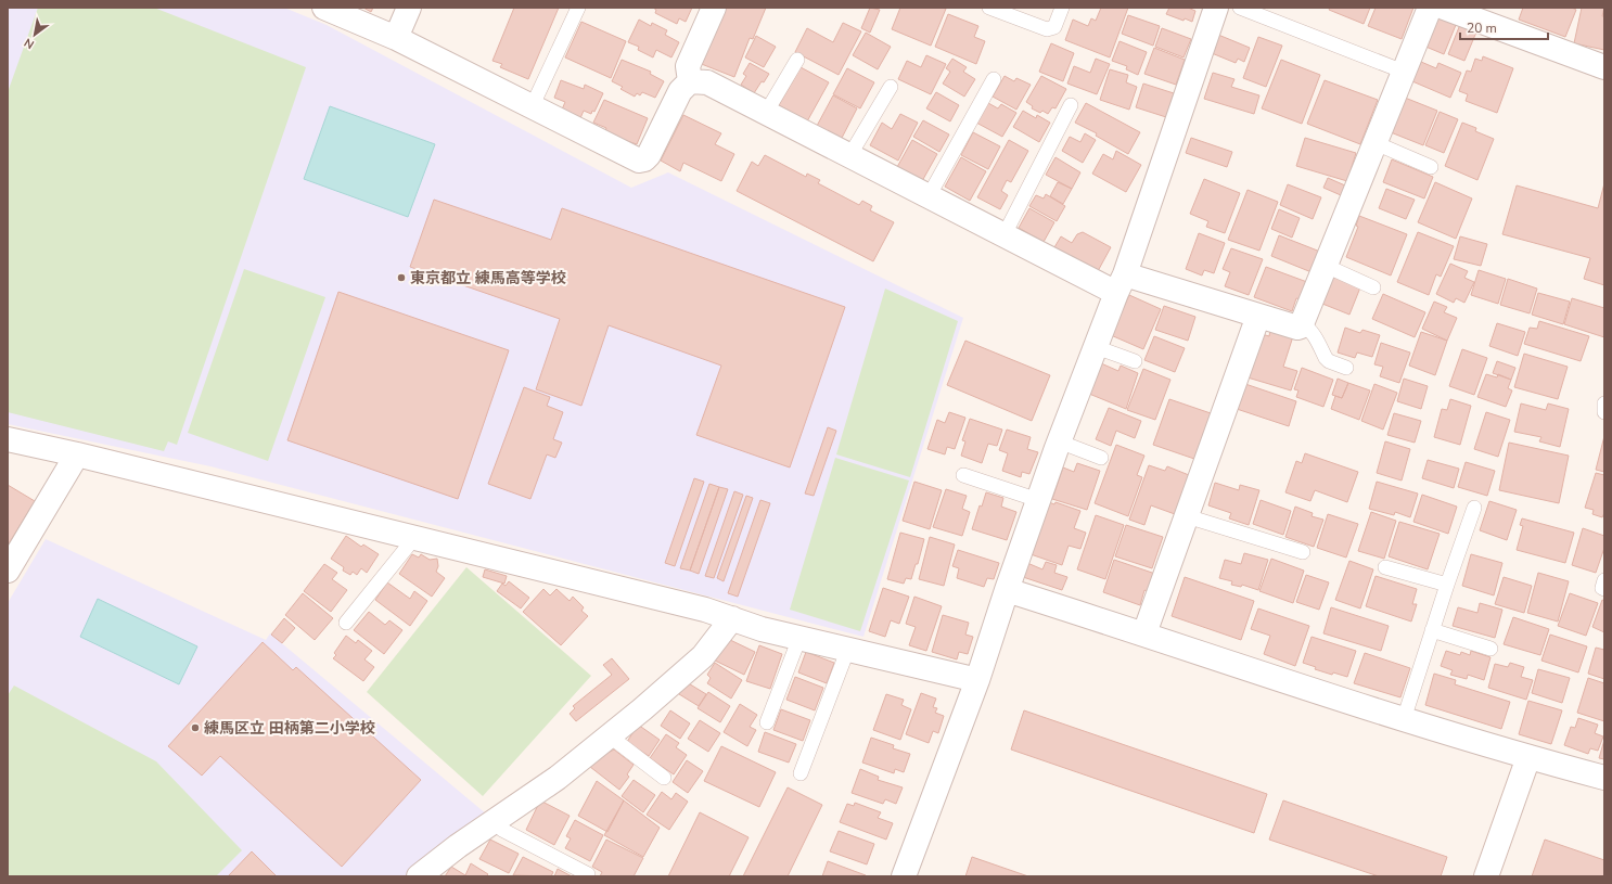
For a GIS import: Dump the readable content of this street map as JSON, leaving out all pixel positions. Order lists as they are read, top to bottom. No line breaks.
{"places":["東京都立 練馬高等学校","練馬区立 田柄第二小学校"],"scale_bar":"20 m","north":"bottom left"}
